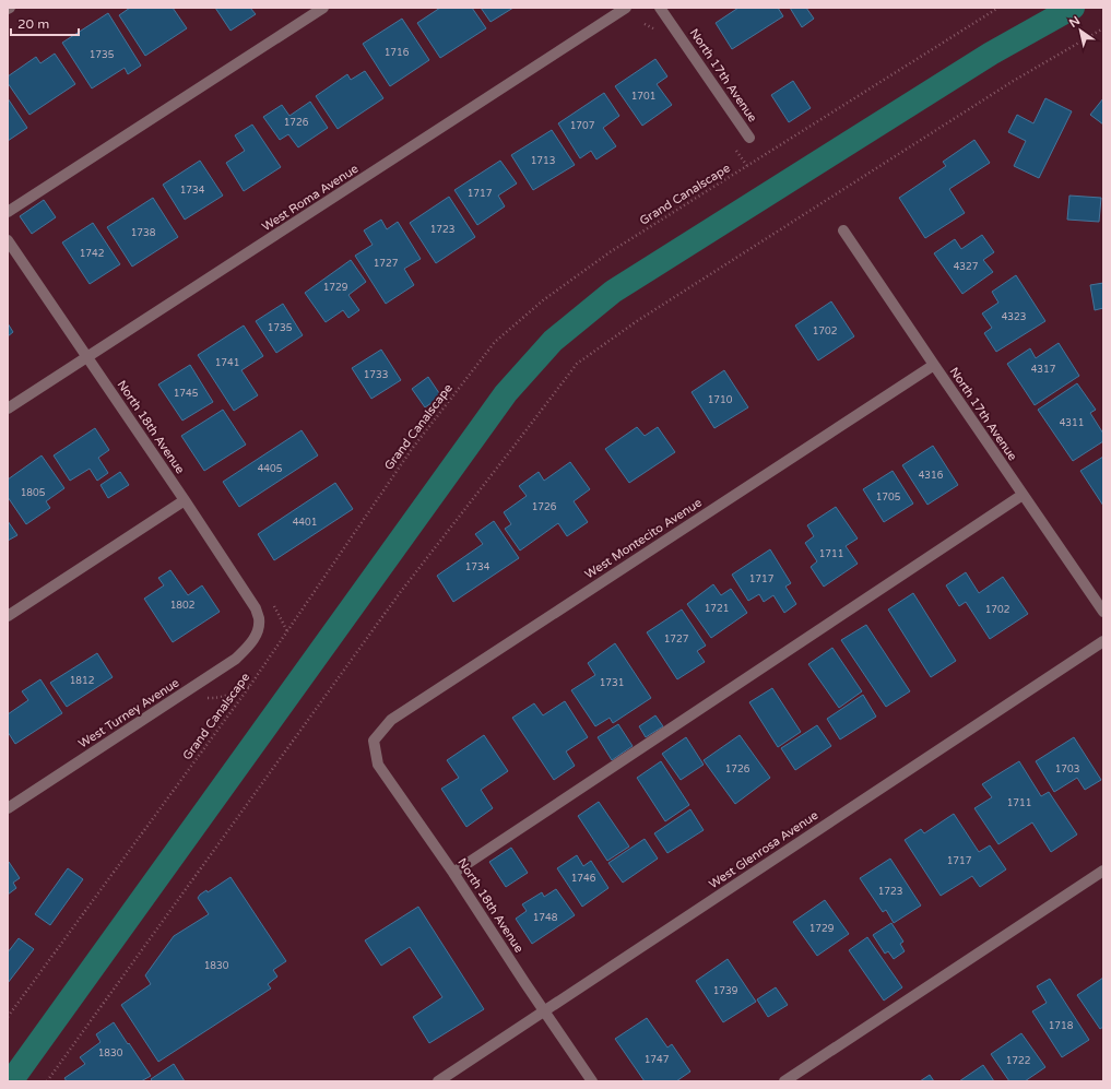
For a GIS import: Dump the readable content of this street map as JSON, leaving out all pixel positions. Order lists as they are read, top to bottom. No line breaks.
{"streets":{"street":["North 17th Avenue","West Roma Avenue","North 18th Avenue","West Montecito Avenue","West Turney Avenue","West Glenrosa Avenue"],"path":["Grand Canalscape"]},"crossings":[["North 17th Avenue","West Montecito Avenue"],["West Roma Avenue","North 18th Avenue"],["North 18th Avenue","West Montecito Avenue"],["North 18th Avenue","West Turney Avenue"],["North 18th Avenue","West Glenrosa Avenue"]],"house_numbers":["1716","1735","1701","1726","1707","1713","1734","1717","1723","1738","1742","1727","4327","1729","4323","1735","1702","1741","4317","1733","1745","1710","4311","4405","4316","1805","1705","1726","4401","1711","1734","1717","1802","1721","1702","1727","1812","1731","1726","1703","1711","1717","1746","1723","1748","1729","1830","1739","1718","1830","1747","1722"],"scale_bar":"20 m","north":"top left"}
